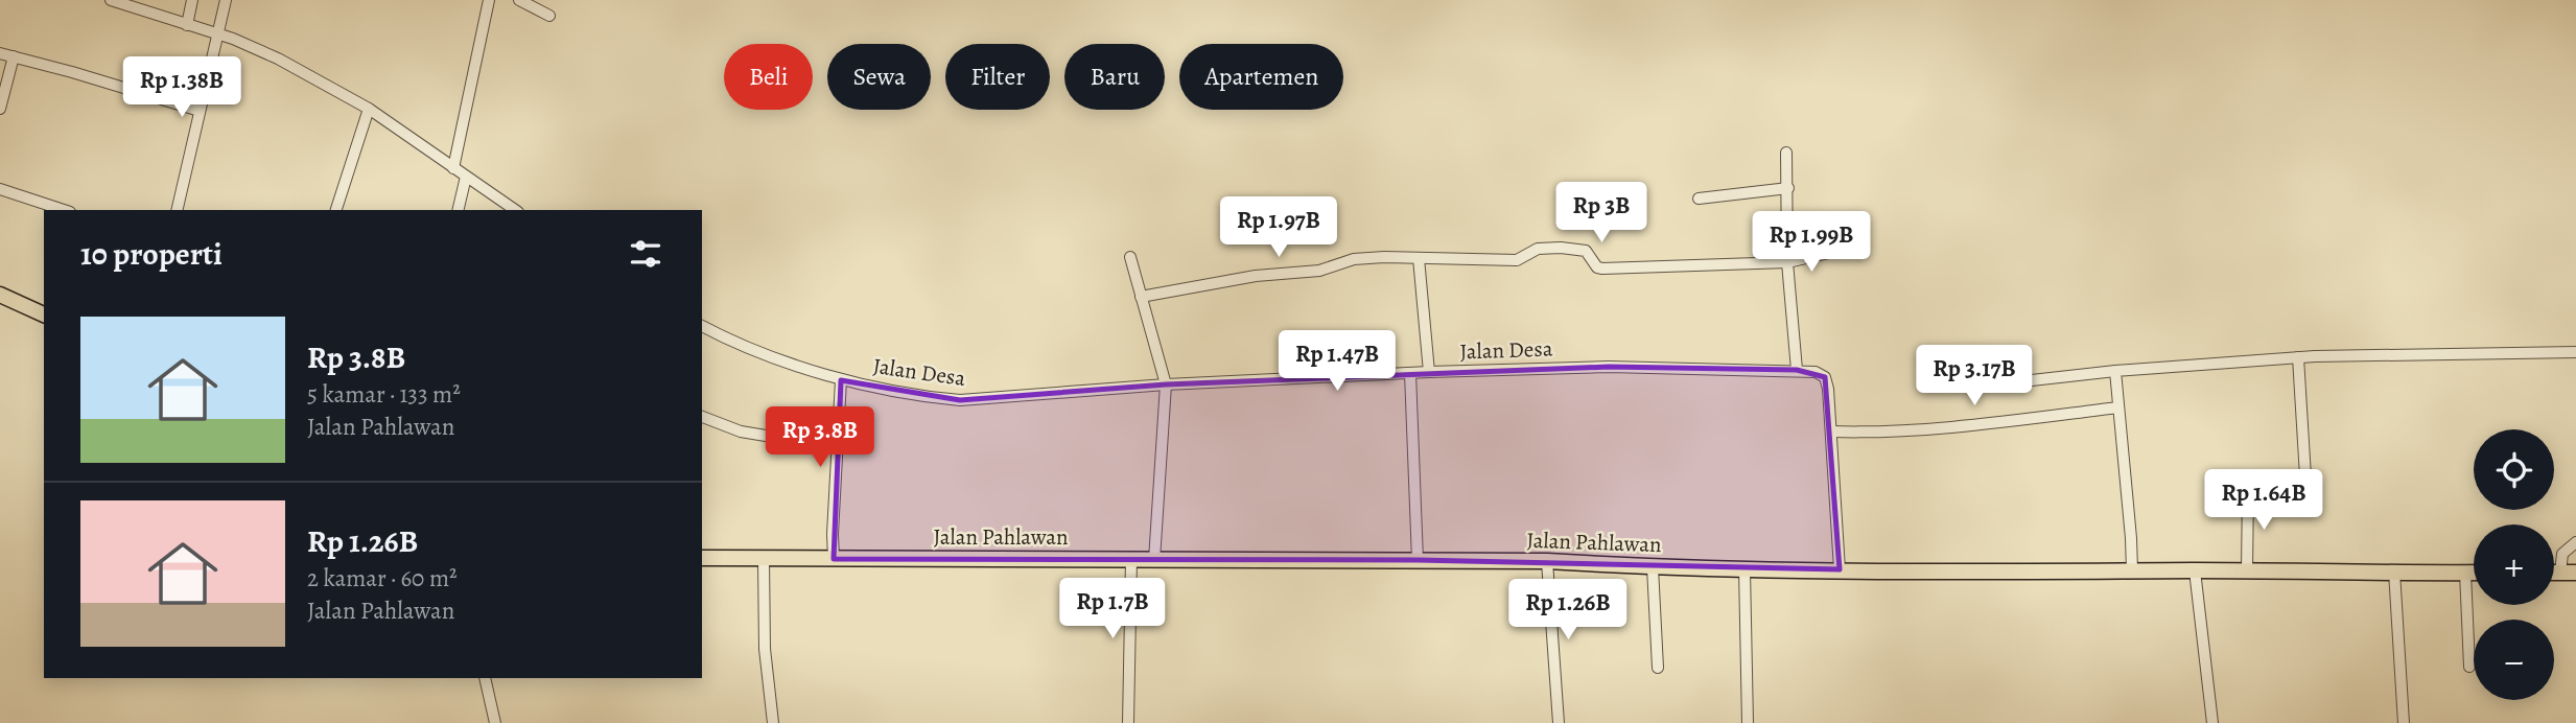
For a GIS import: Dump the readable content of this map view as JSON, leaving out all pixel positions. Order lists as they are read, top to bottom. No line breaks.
{"streets":{"highway":["Jalan Pahlawan"],"street":["Jalan Desa"]},"crossings":[["Jalan Desa","Jalan Pahlawan"]],"page":{"chip":["Beli","Sewa","Filter","Baru","Apartemen"],"price":["Rp 1.38B","Rp 3B","Rp 1.97B","Rp 1.99B","Rp 1.47B","Rp 3.17B","Rp 3.8B","Rp 1.64B","Rp 1.7B","Rp 1.26B"],"heading":"10 properti","list":[{"name":"Rp 3.8B","note":"5 kamar · 133 m² · Jalan Pahlawan"},{"name":"Rp 1.26B","note":"2 kamar · 60 m² · Jalan Pahlawan"}],"map_buttons":["+","−"]}}
